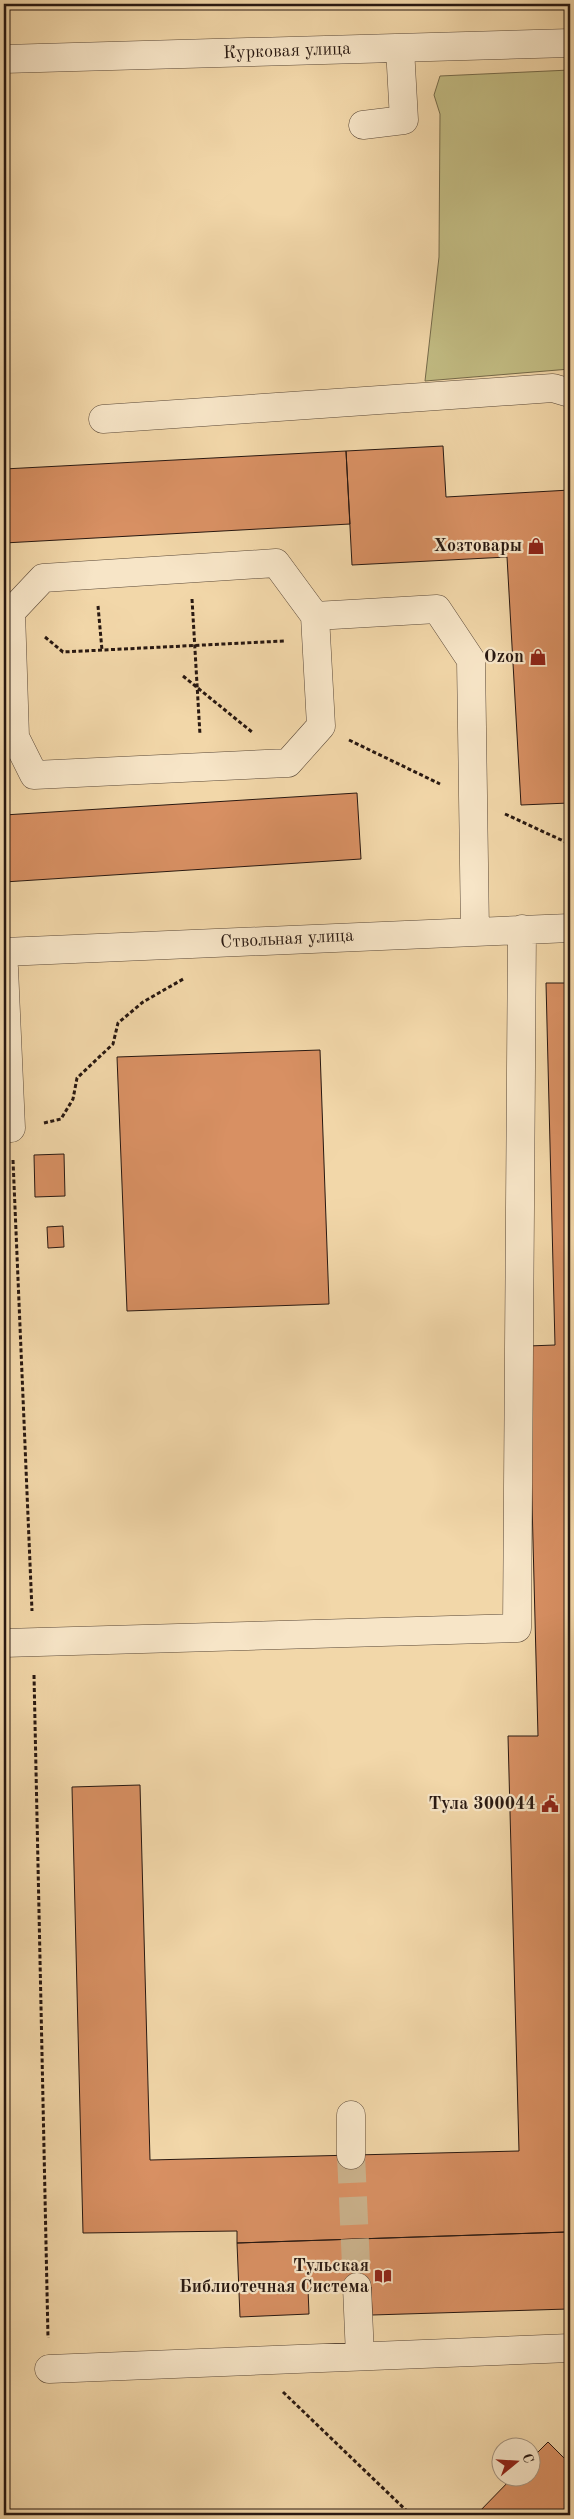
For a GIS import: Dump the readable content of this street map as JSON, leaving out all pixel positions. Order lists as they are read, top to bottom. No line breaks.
{"streets":{"street":["Курковая улица","Ствольная улица"]},"places":{"shop":["Хозтовары","Ozon"],"public building":["Тула 300044"],"library":["Тульская Библиотечная Система"]},"north":"right"}
